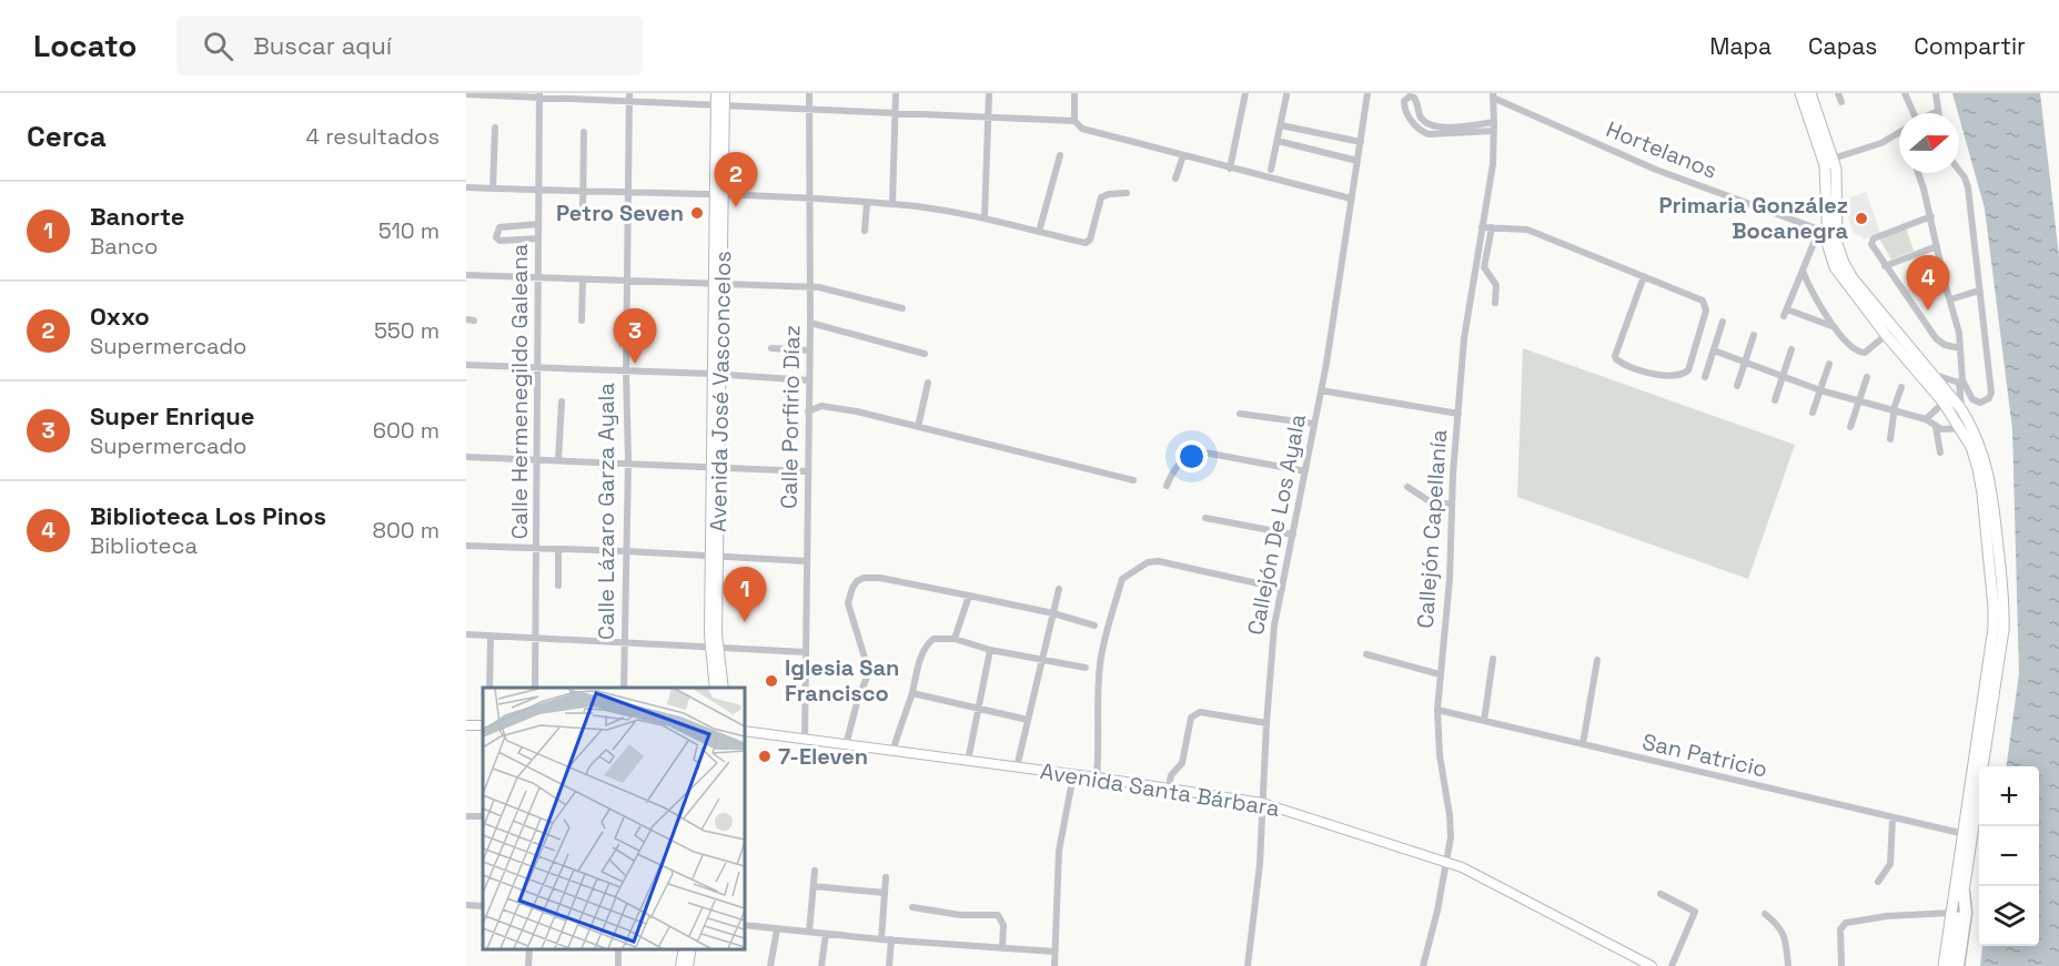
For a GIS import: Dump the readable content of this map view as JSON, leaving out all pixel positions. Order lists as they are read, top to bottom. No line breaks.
{"streets":{"street":["Hortelanos","Calle Hermenegildo Galeana","Avenida José Vasconcelos","Calle Porfirio Díaz","Calle Lázaro Garza Ayala","Callejón De Los Ayala","Callejón Capellanía","San Patricio","Avenida Santa Bárbara"]},"crossings":[["Hortelanos","Callejón Capellanía"],["Calle Porfirio Díaz","Avenida Santa Bárbara"],["Callejón De Los Ayala","Avenida Santa Bárbara"],["Callejón Capellanía","San Patricio"],["Callejón Capellanía","Avenida Santa Bárbara"]],"places":["Petro Seven","Primaria González Bocanegra","Iglesia San Francisco","7-Eleven"],"north":"right","page":{"header":"Locato","search":"Buscar aquí","nav":["Mapa","Capas","Compartir"],"heading":["Cerca","4 resultados"],"pins":["2","4","3","1"],"list":[{"mark":"1","name":"Banorte","note":"Banco","value":"510 m"},{"mark":"2","name":"Oxxo","note":"Supermercado","value":"550 m"},{"mark":"3","name":"Super Enrique","note":"Supermercado","value":"600 m"},{"mark":"4","name":"Biblioteca Los Pinos","note":"Biblioteca","value":"800 m"}],"map_buttons":["+","−"]}}
